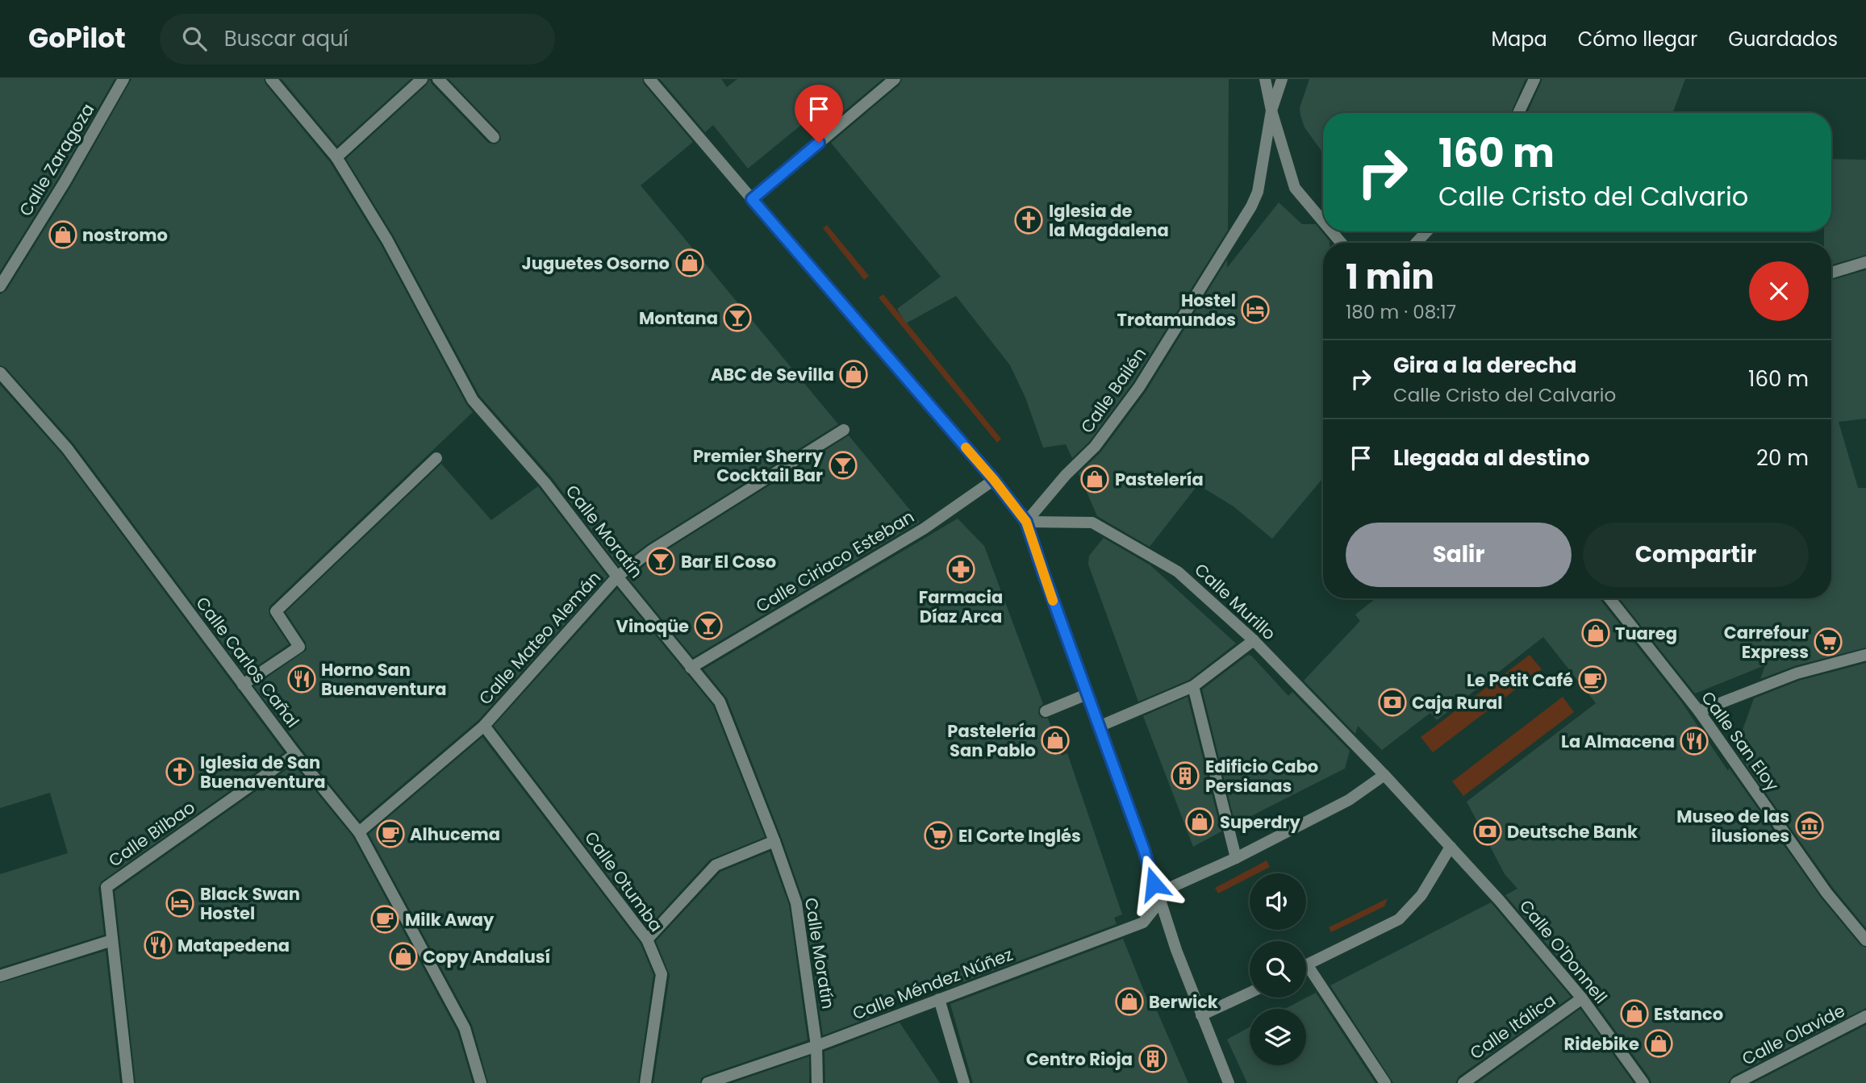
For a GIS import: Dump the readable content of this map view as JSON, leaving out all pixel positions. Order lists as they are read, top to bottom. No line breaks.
{"streets":{"street":["Calle Zaragoza","Calle Bailén","Calle Moratín","Calle Ciriaco Esteban","Calle Murillo","Calle Mateo Alemán","Calle Carlos Cañal","Calle San Eloy","Calle Bilbao","Calle Otumba","Calle O'Donnell","Calle Méndez Núñez","Calle Itálica","Calle Olavide"]},"crossings":[["Calle Bailén","Calle Murillo"],["Calle Moratín","Calle Ciriaco Esteban"],["Calle Moratín","Calle Mateo Alemán"],["Calle Moratín","Calle Méndez Núñez"],["Calle Murillo","Calle O'Donnell"],["Calle Murillo","Calle Méndez Núñez"],["Calle Mateo Alemán","Calle Carlos Cañal"],["Calle Mateo Alemán","Calle Otumba"],["Calle Carlos Cañal","Calle Bilbao"],["Calle O'Donnell","Calle Itálica"]],"places":{"church":["Iglesia de la Magdalena","Iglesia de San Buenaventura"],"shop":["nostromo","Juguetes Osorno","ABC de Sevilla","Pastelería","Tuareg","Pastelería San Pablo","Superdry","Copy Andalusí","Berwick","Estanco","Ridebike"],"hotel":["Hostel Trotamundos","Black Swan Hostel"],"bar":["Montana","Premier Sherry Cocktail Bar","Bar El Coso","Vinoqüe"],"pharmacy":["Farmacia Díaz Arca"],"supermarket":["Carrefour Express","El Corte Inglés"],"restaurant":["Horno San Buenaventura","La Almacena","Matapedena"],"cafe":["Le Petit Café","Alhucema","Milk Away"],"bank":["Caja Rural","Deutsche Bank"],"building":["Edificio Cabo Persianas","Centro Rioja"],"museum":["Museo de las ilusiones"]},"page":{"header":"GoPilot","search":"Buscar aquí","nav":["Mapa","Cómo llegar","Guardados"],"turn":["160 m","Calle Cristo del Calvario"],"heading":["1 min","180 m · 08:17"],"list":[{"name":"Gira a la derecha","note":"Calle Cristo del Calvario","value":"160 m"},{"name":"Llegada al destino","value":"20 m"}],"buttons":["Salir","Compartir"]}}
